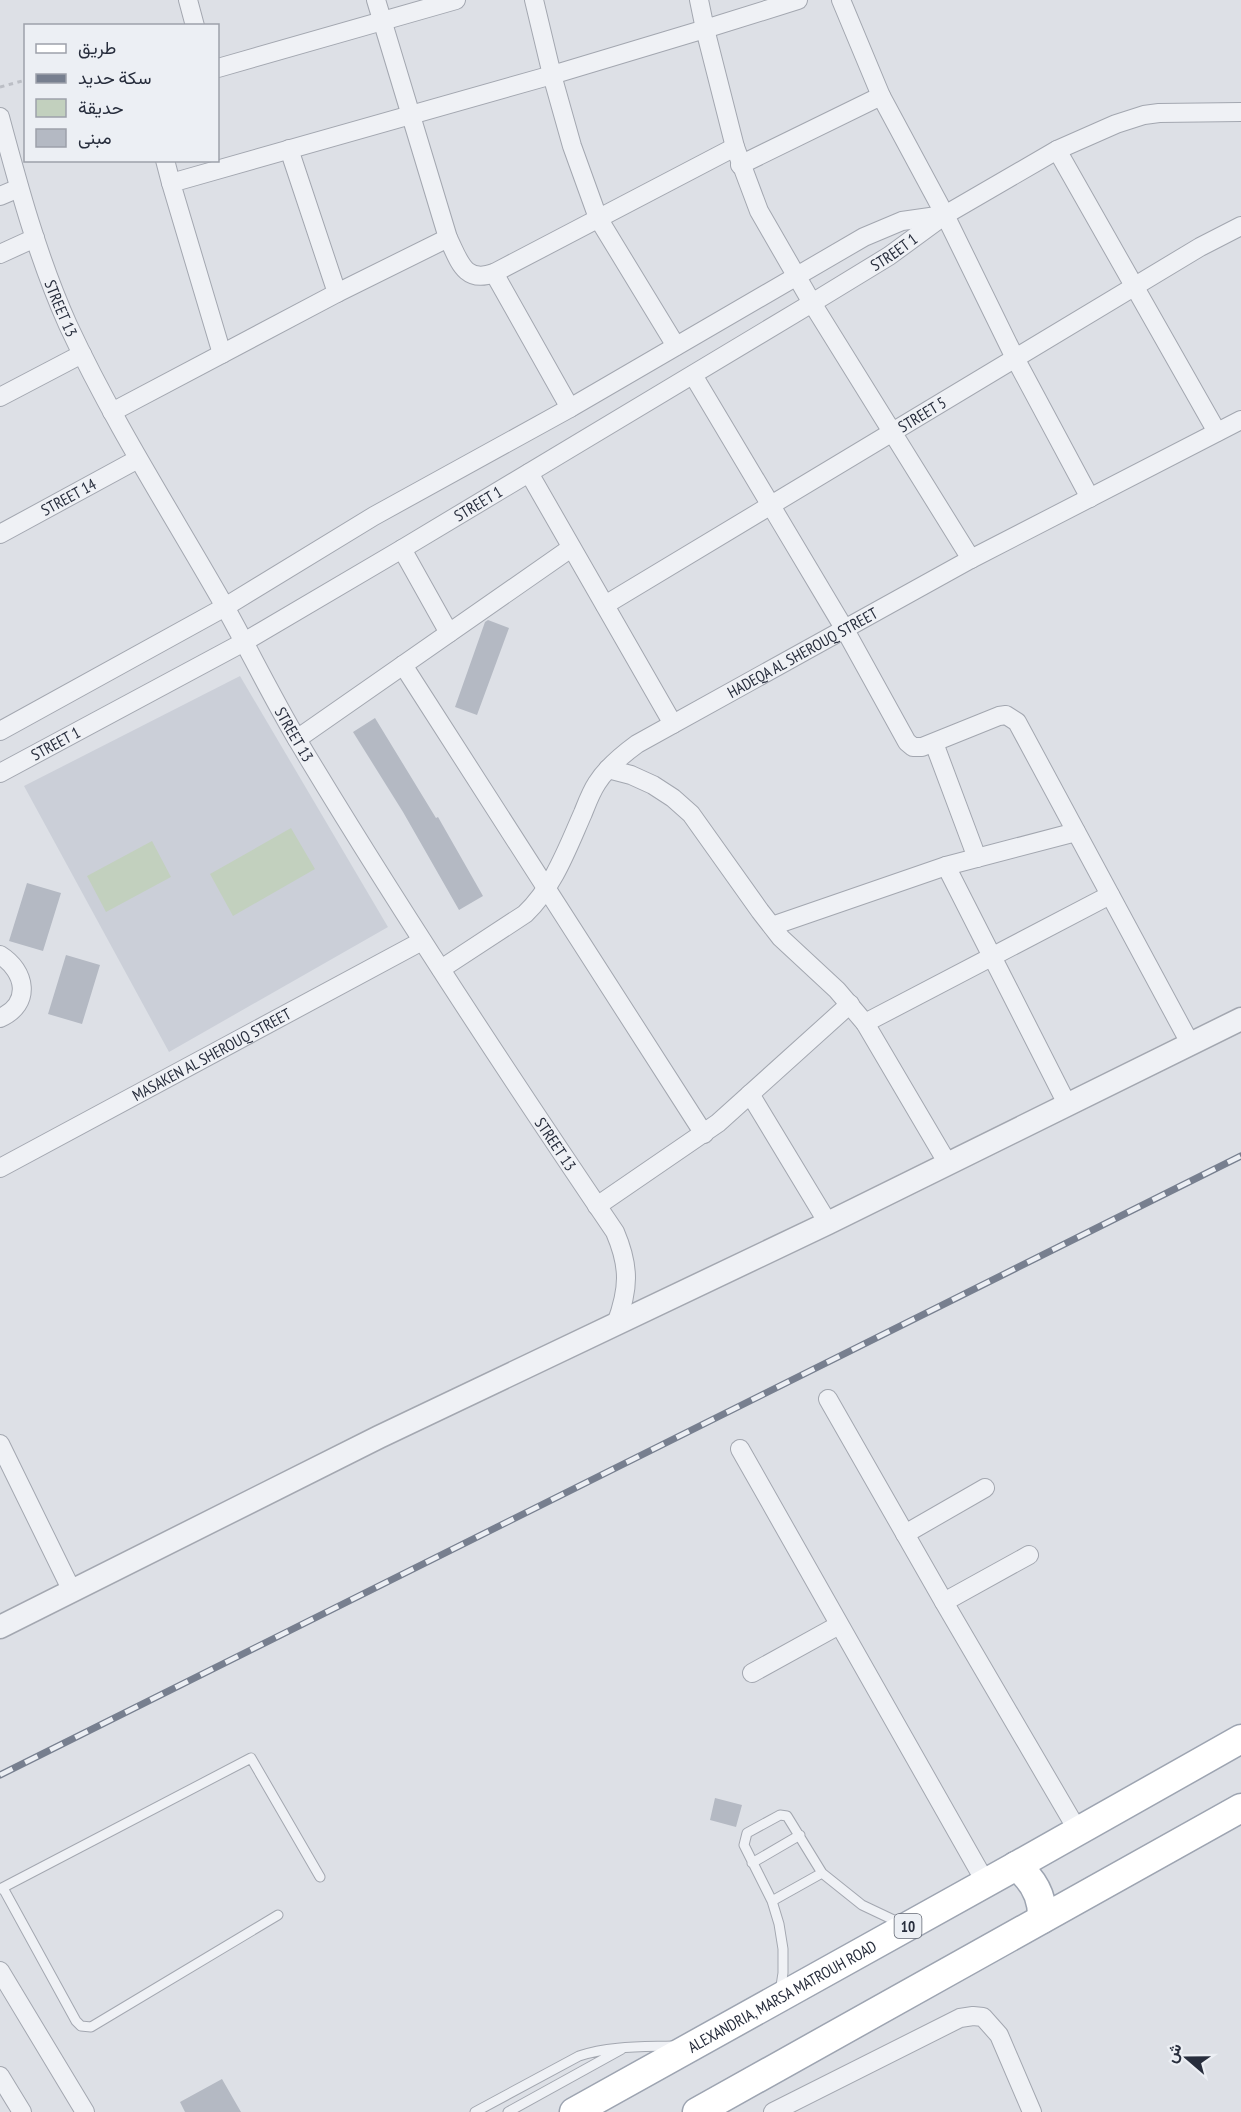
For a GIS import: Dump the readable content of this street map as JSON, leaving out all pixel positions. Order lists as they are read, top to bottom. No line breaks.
{"streets":{"main road":["10","ALEXANDRIA, MARSA MATROUH ROAD"],"street":["STREET 1","STREET 13","STREET 5","STREET 14","HADEQA AL SHEROUQ STREET","MASAKEN AL SHEROUQ STREET"]},"crossings":[["STREET 1","STREET 13"],["STREET 13","STREET 14"],["STREET 13","HADEQA AL SHEROUQ STREET"],["STREET 13","MASAKEN AL SHEROUQ STREET"]],"legend":["طريق","سكة حديد","حديقة","مبنى"],"north":"left"}
